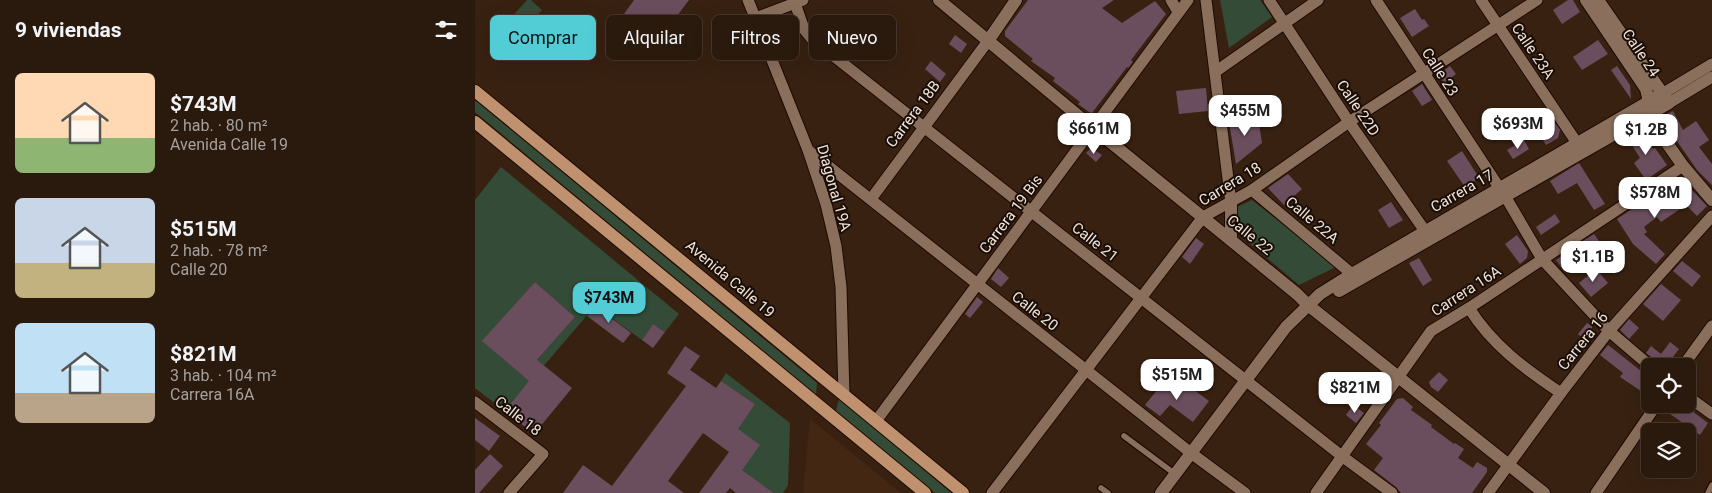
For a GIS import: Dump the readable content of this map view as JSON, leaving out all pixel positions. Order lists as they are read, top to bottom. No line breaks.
{"streets":{"main road":["Avenida Calle 19"],"street":["Calle 23A","Calle 24","Calle 23","Calle 22D","Carrera 18B","Carrera 18","Diagonal 19A","Carrera 17","Carrera 19 Bis","Calle 22A","Calle 22","Calle 21","Carrera 16A","Calle 20","Carrera 16","Calle 18"]},"crossings":[["Calle 23A","Carrera 18"],["Calle 23A","Carrera 17"],["Calle 24","Carrera 17"],["Calle 24","Carrera 16A"],["Calle 23","Carrera 18"],["Calle 23","Carrera 17"],["Calle 23","Carrera 16A"],["Calle 23","Carrera 16"],["Calle 22D","Carrera 18"],["Calle 22D","Carrera 17"],["Carrera 18B","Calle 22"],["Carrera 18B","Calle 21"],["Carrera 18B","Calle 20"],["Carrera 18","Calle 22A"],["Carrera 18","Calle 22"],["Carrera 18","Calle 21"],["Carrera 18","Calle 20"],["Diagonal 19A","Avenida Calle 19"],["Diagonal 19A","Calle 20"],["Carrera 17","Calle 22A"],["Carrera 17","Calle 22"],["Carrera 17","Calle 21"],["Carrera 17","Calle 20"],["Carrera 19 Bis","Calle 22"],["Carrera 19 Bis","Calle 21"],["Carrera 19 Bis","Avenida Calle 19"],["Carrera 19 Bis","Calle 20"],["Calle 22","Carrera 16A"],["Calle 22","Carrera 16"],["Calle 21","Carrera 16A"]],"page":{"heading":"9 viviendas","chip":["Comprar","Alquilar","Filtros","Nuevo"],"list":[{"name":"$743M","note":"2 hab. · 80 m² · Avenida Calle 19"},{"name":"$515M","note":"2 hab. · 78 m² · Calle 20"},{"name":"$821M","note":"3 hab. · 104 m² · Carrera 16A"}],"price":["$455M","$693M","$661M","$1.2B","$578M","$1.1B","$743M","$515M","$821M"]}}
